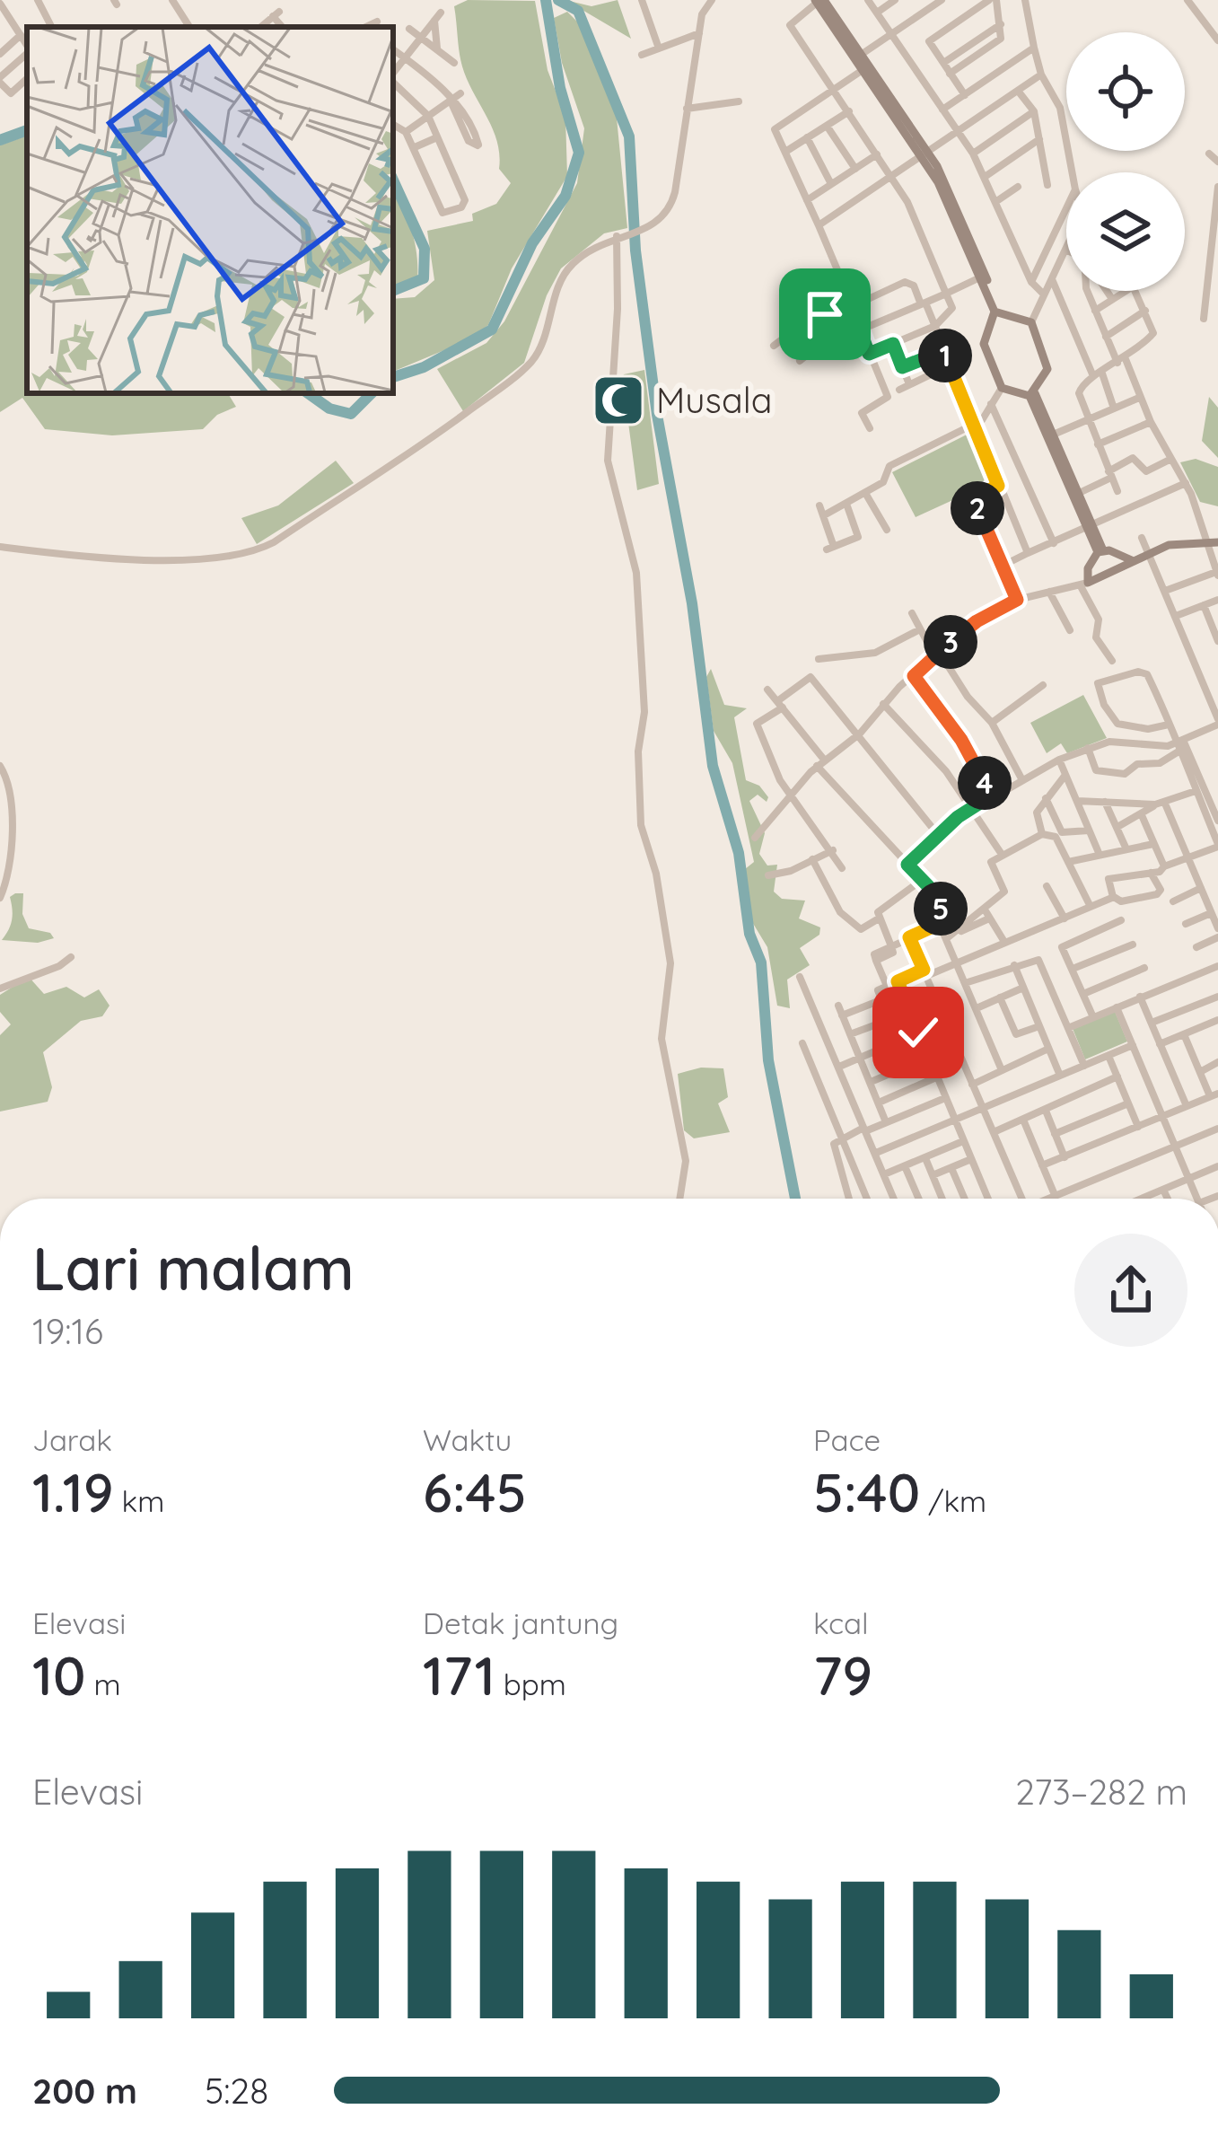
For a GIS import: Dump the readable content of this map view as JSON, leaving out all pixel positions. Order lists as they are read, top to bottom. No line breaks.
{"places":{"mosque":["Musala"]},"page":{"pins":["1","2","3","4","5"],"heading":["Lari malam","19:16"],"stats":[["Jarak","1.19 km"],["Waktu","6:45"],["Pace","5:40 /km"],["Elevasi","10 m"],["Detak jantung","171 bpm"],["kcal","79"]],"chart":["Elevasi","273–282 m"],"list":[{"name":"200 m","note":"5:28"}]}}
